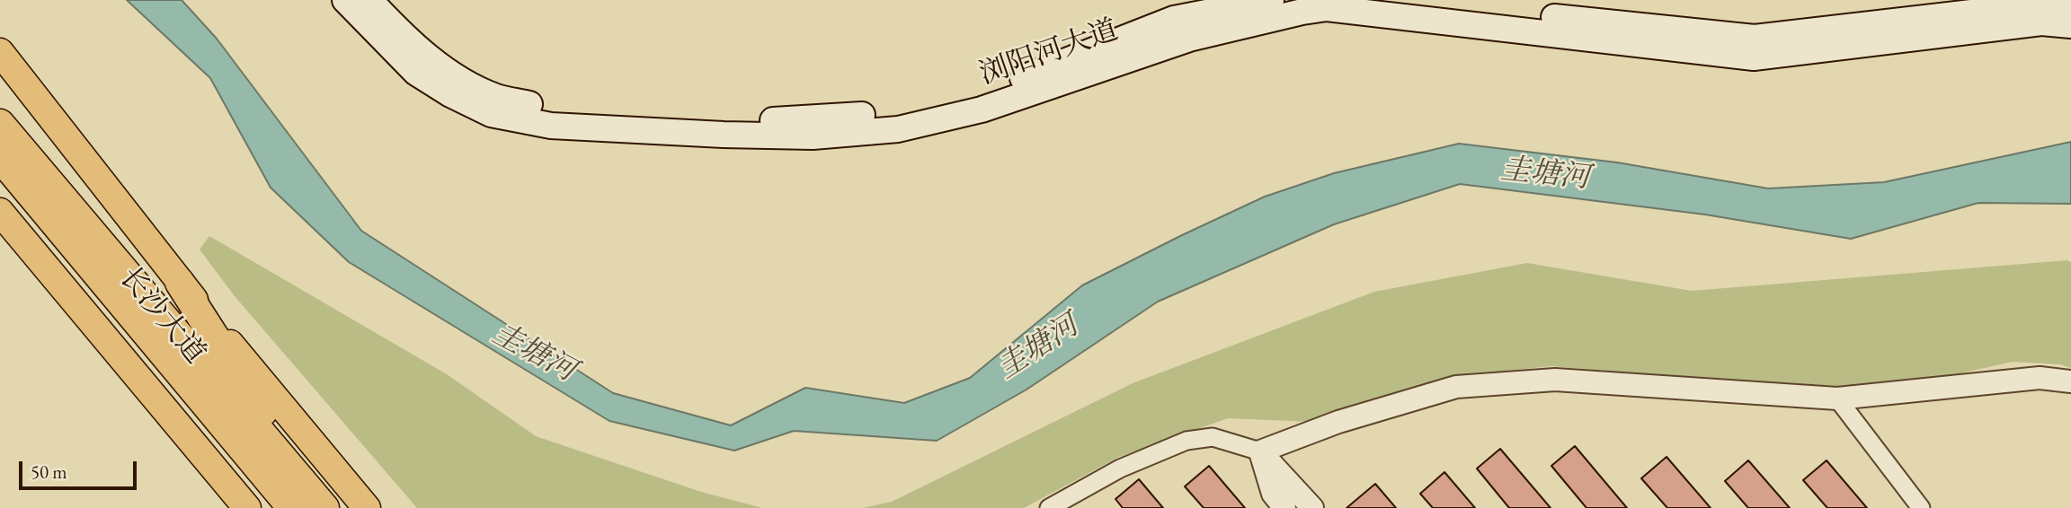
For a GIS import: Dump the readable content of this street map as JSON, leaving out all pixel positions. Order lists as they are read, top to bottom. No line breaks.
{"streets":{"highway":["长沙大道"],"main road":["浏阳河大道"]},"water":["圭塘河"],"scale_bar":"50 m"}
